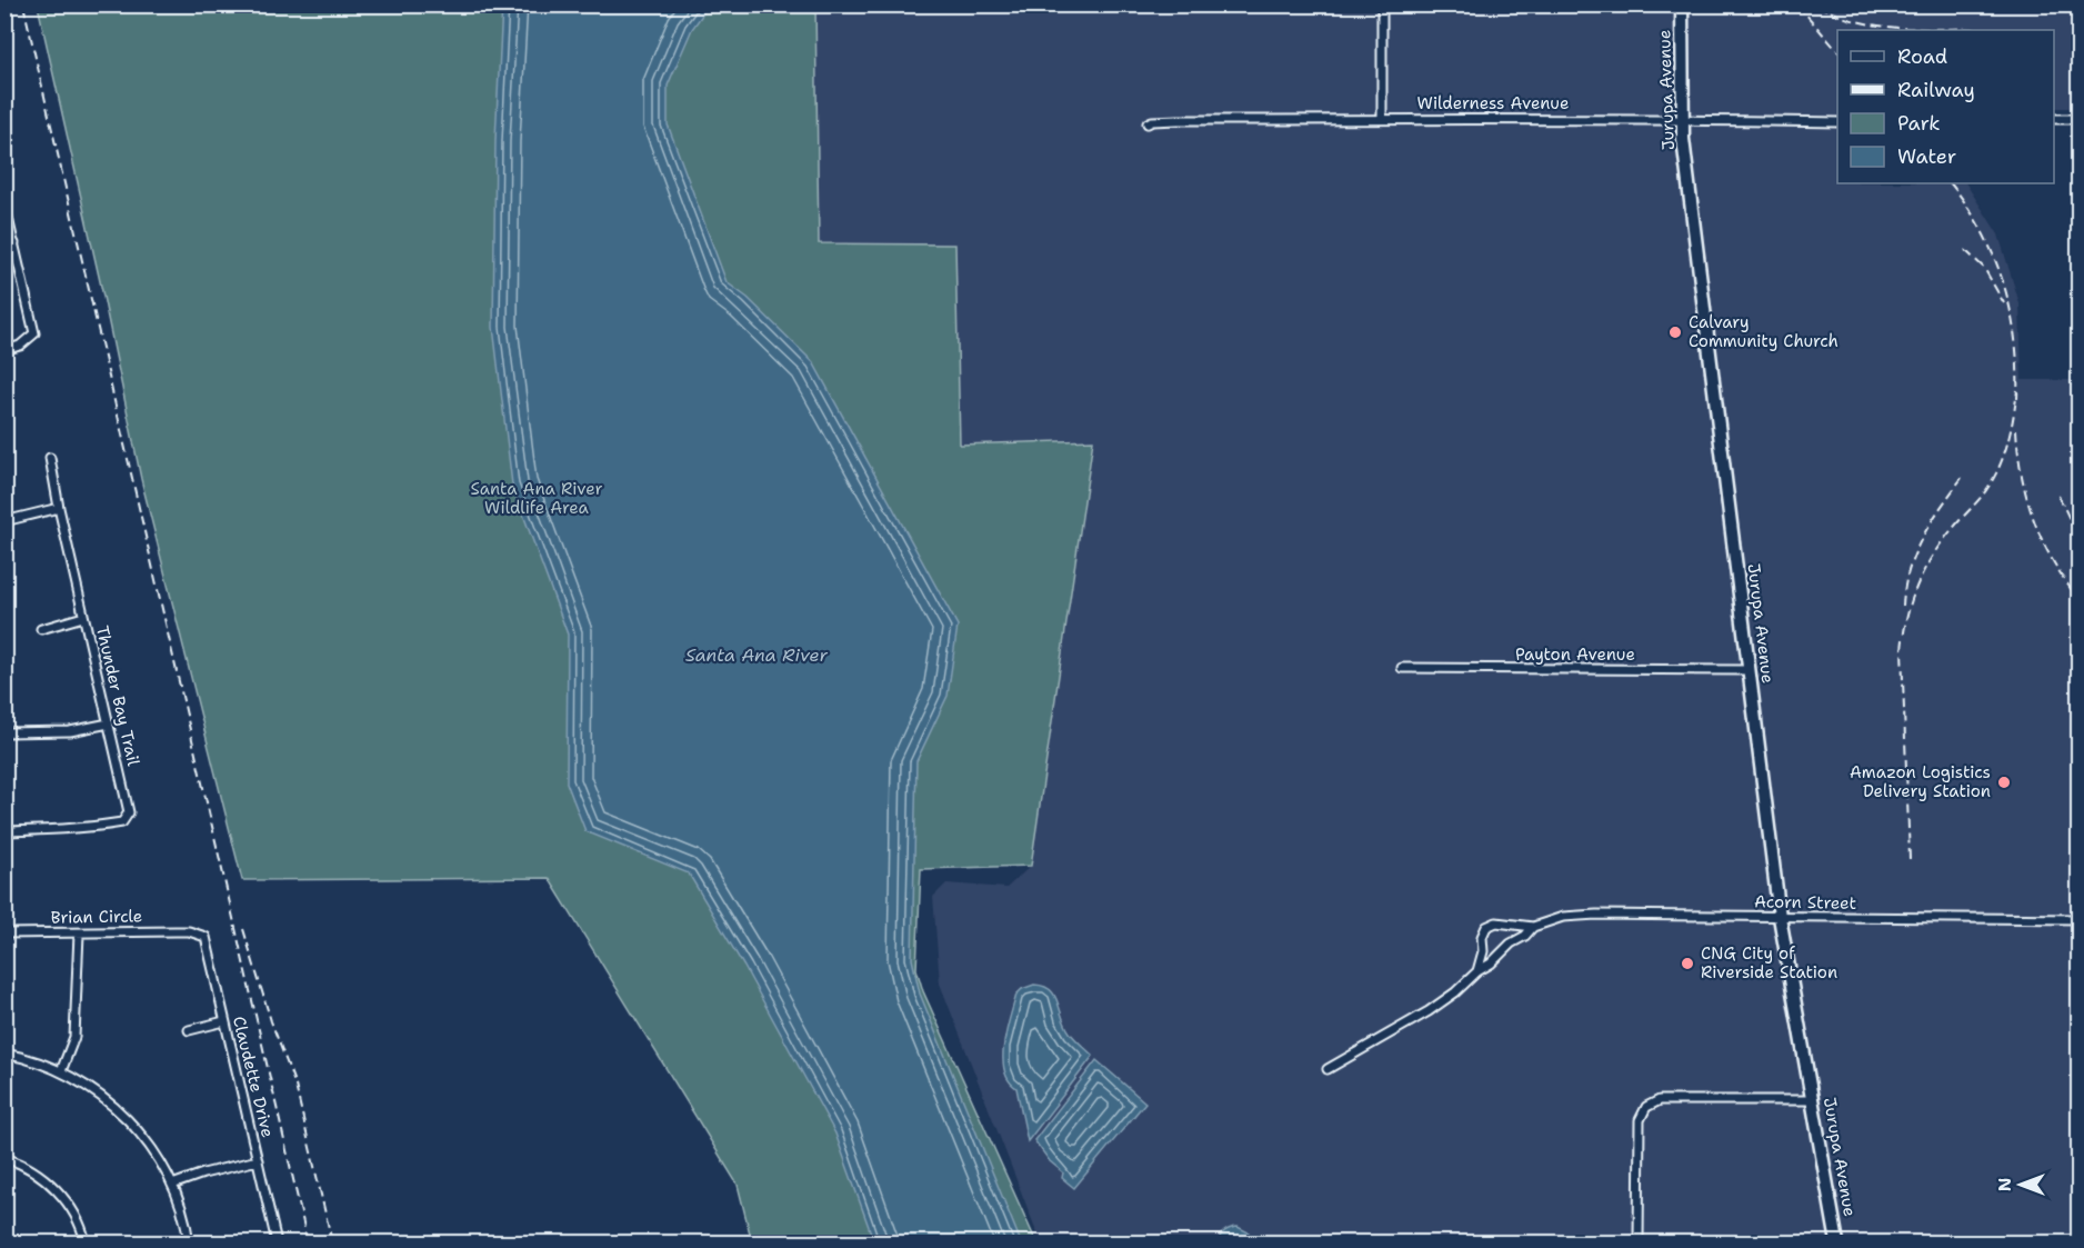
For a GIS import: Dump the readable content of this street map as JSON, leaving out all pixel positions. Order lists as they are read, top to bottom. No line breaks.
{"streets":{"main road":["Jurupa Avenue"],"street":["Wilderness Avenue","Payton Avenue","Thunder Bay Trail","Acorn Street","Brian Circle","Claudette Drive"]},"crossings":[["Jurupa Avenue","Wilderness Avenue"],["Jurupa Avenue","Payton Avenue"],["Jurupa Avenue","Acorn Street"],["Brian Circle","Claudette Drive"]],"water":["Santa Ana River"],"parks":["Santa Ana River Wildlife Area"],"places":["Calvary Community Church","Amazon Logistics Delivery Station","CNG City of Riverside Station"],"legend":["Road","Railway","Park","Water"],"north":"left"}
